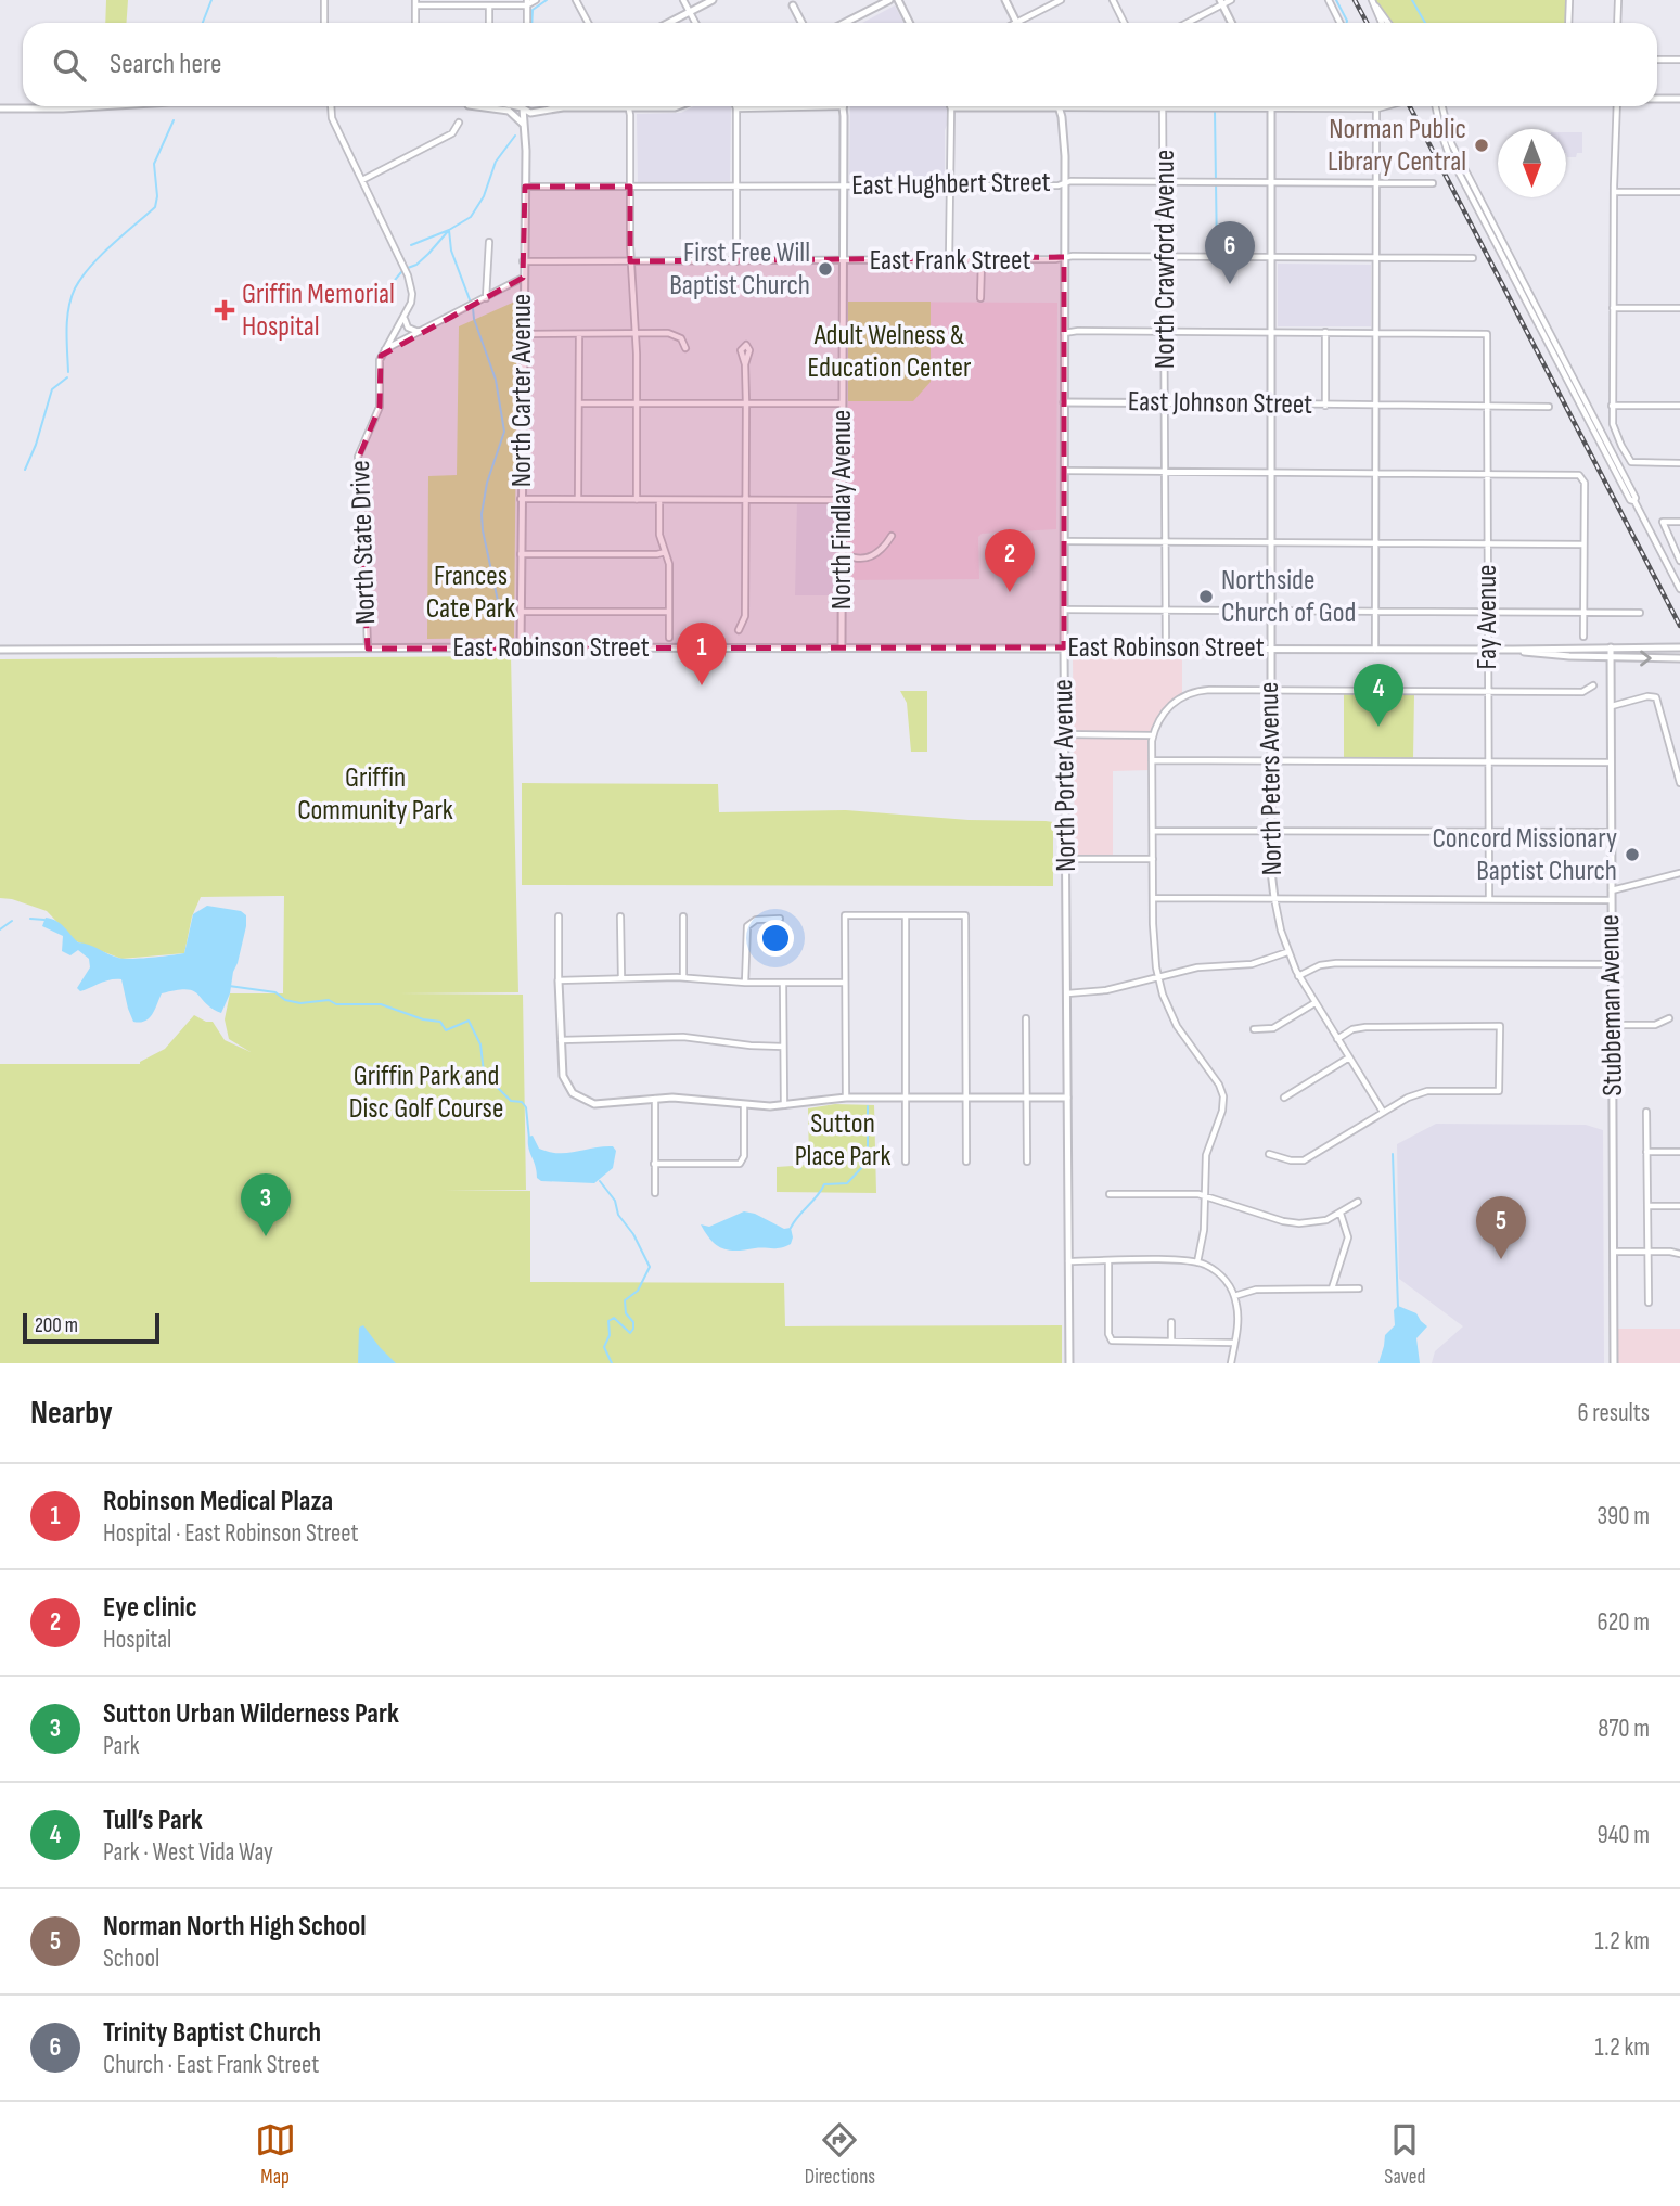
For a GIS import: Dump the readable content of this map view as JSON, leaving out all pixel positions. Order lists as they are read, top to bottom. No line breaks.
{"streets":{"street":["East Hughbert Street","North Crawford Avenue","East Frank Street","North Carter Avenue","East Johnson Street","North Findlay Avenue","North State Drive","Fay Avenue","East Robinson Street","North Porter Avenue","North Peters Avenue","Stubbeman Avenue"]},"crossings":[["East Hughbert Street","North Crawford Avenue"],["East Hughbert Street","North Carter Avenue"],["East Hughbert Street","North Findlay Avenue"],["East Hughbert Street","North Porter Avenue"],["East Hughbert Street","North Peters Avenue"],["North Crawford Avenue","East Frank Street"],["North Crawford Avenue","East Johnson Street"],["North Crawford Avenue","East Robinson Street"],["East Frank Street","North Carter Avenue"],["East Frank Street","North Findlay Avenue"],["East Frank Street","North Porter Avenue"],["East Frank Street","North Peters Avenue"],["North Carter Avenue","East Robinson Street"],["East Johnson Street","Fay Avenue"],["East Johnson Street","North Porter Avenue"],["East Johnson Street","North Peters Avenue"],["North Findlay Avenue","East Robinson Street"],["North State Drive","East Robinson Street"],["Fay Avenue","East Robinson Street"],["East Robinson Street","North Porter Avenue"],["East Robinson Street","North Peters Avenue"]],"parks":["Adult Welness & Education Center","Frances Cate Park","Griffin Community Park","Griffin Park and Disc Golf Course","Sutton Place Park"],"places":{"other":["Norman Public Library Central","First Free Will Baptist Church","Northside Church of God","Concord Missionary Baptist Church"],"health":["Griffin Memorial Hospital"]},"scale_bar":"200 m","north":"bottom","page":{"search":"Search here","pins":["6","2","1","4","3","5"],"scale":"200 m","heading":["Nearby","6 results"],"list":[{"mark":"1","name":"Robinson Medical Plaza","note":"Hospital · East Robinson Street","value":"390 m"},{"mark":"2","name":"Eye clinic","note":"Hospital","value":"620 m"},{"mark":"3","name":"Sutton Urban Wilderness Park","note":"Park","value":"870 m"},{"mark":"4","name":"Tull’s Park","note":"Park · West Vida Way","value":"940 m"},{"mark":"5","name":"Norman North High School","note":"School","value":"1.2 km"},{"mark":"6","name":"Trinity Baptist Church","note":"Church · East Frank Street","value":"1.2 km"}],"nav":["Map","Directions","Saved"]}}
